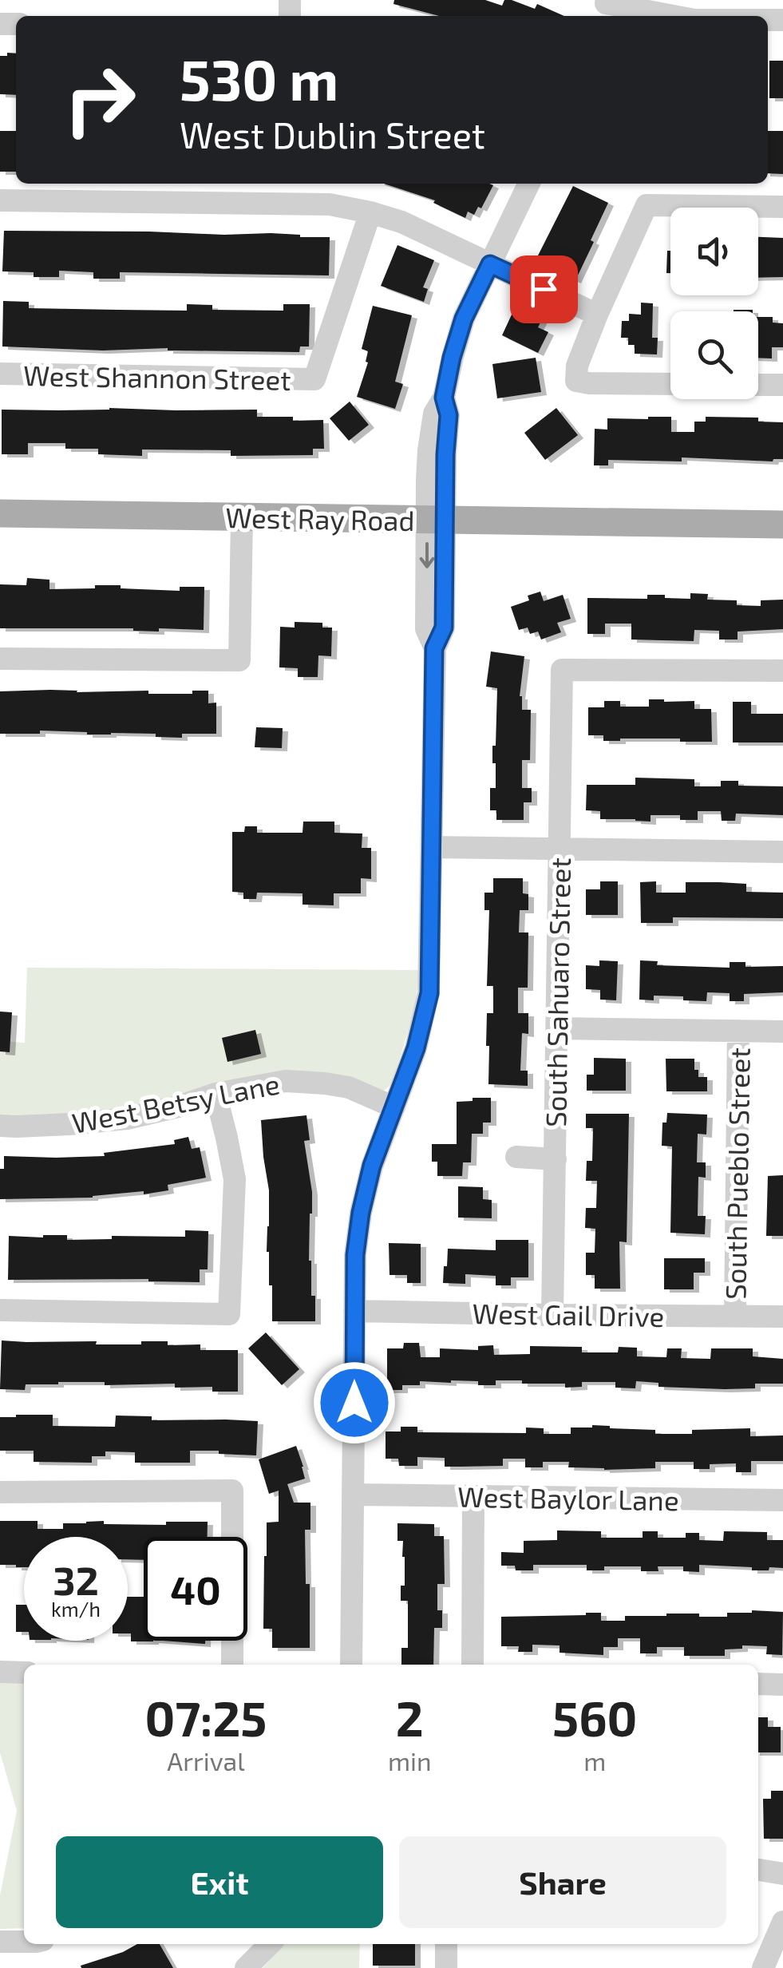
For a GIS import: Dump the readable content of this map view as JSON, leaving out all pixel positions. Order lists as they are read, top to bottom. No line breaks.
{"streets":{"main road":["West Ray Road"],"street":["West Shannon Street","South Sahuaro Street","West Betsy Lane","South Pueblo Street","West Gail Drive","West Baylor Lane"]},"crossings":[["South Sahuaro Street","West Gail Drive"],["South Pueblo Street","West Gail Drive"]],"page":{"turn":["530 m","West Dublin Street"],"speed":"32 km/h","limit":"40","eta":["07:25","Arrival","2","min","560","m"],"buttons":["Exit","Share"]}}
